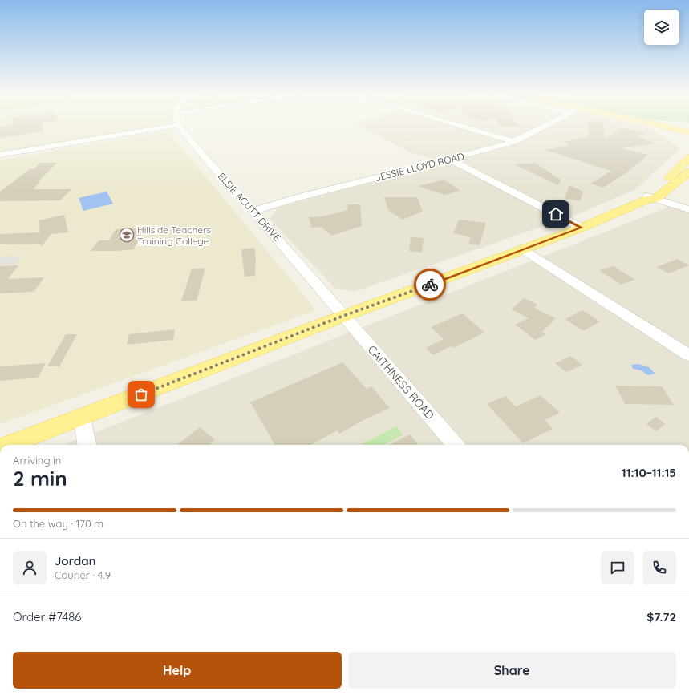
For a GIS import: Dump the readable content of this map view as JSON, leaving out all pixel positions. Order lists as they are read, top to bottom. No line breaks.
{"streets":{"street":["JESSIE LLOYD ROAD","ELSIE ACUTT DRIVE","CAITHNESS ROAD"]},"crossings":[["JESSIE LLOYD ROAD","ELSIE ACUTT DRIVE"],["ELSIE ACUTT DRIVE","CAITHNESS ROAD"]],"places":{"school or university":["Hillside Teachers Training College"]},"page":{"heading":["2 min","Arriving in","11:10–11:15"],"panel":["Jordan","Courier · 4.9","Order #7486","$7.72"],"bar":"On the way · 170 m","buttons":["Help","Share"]}}
